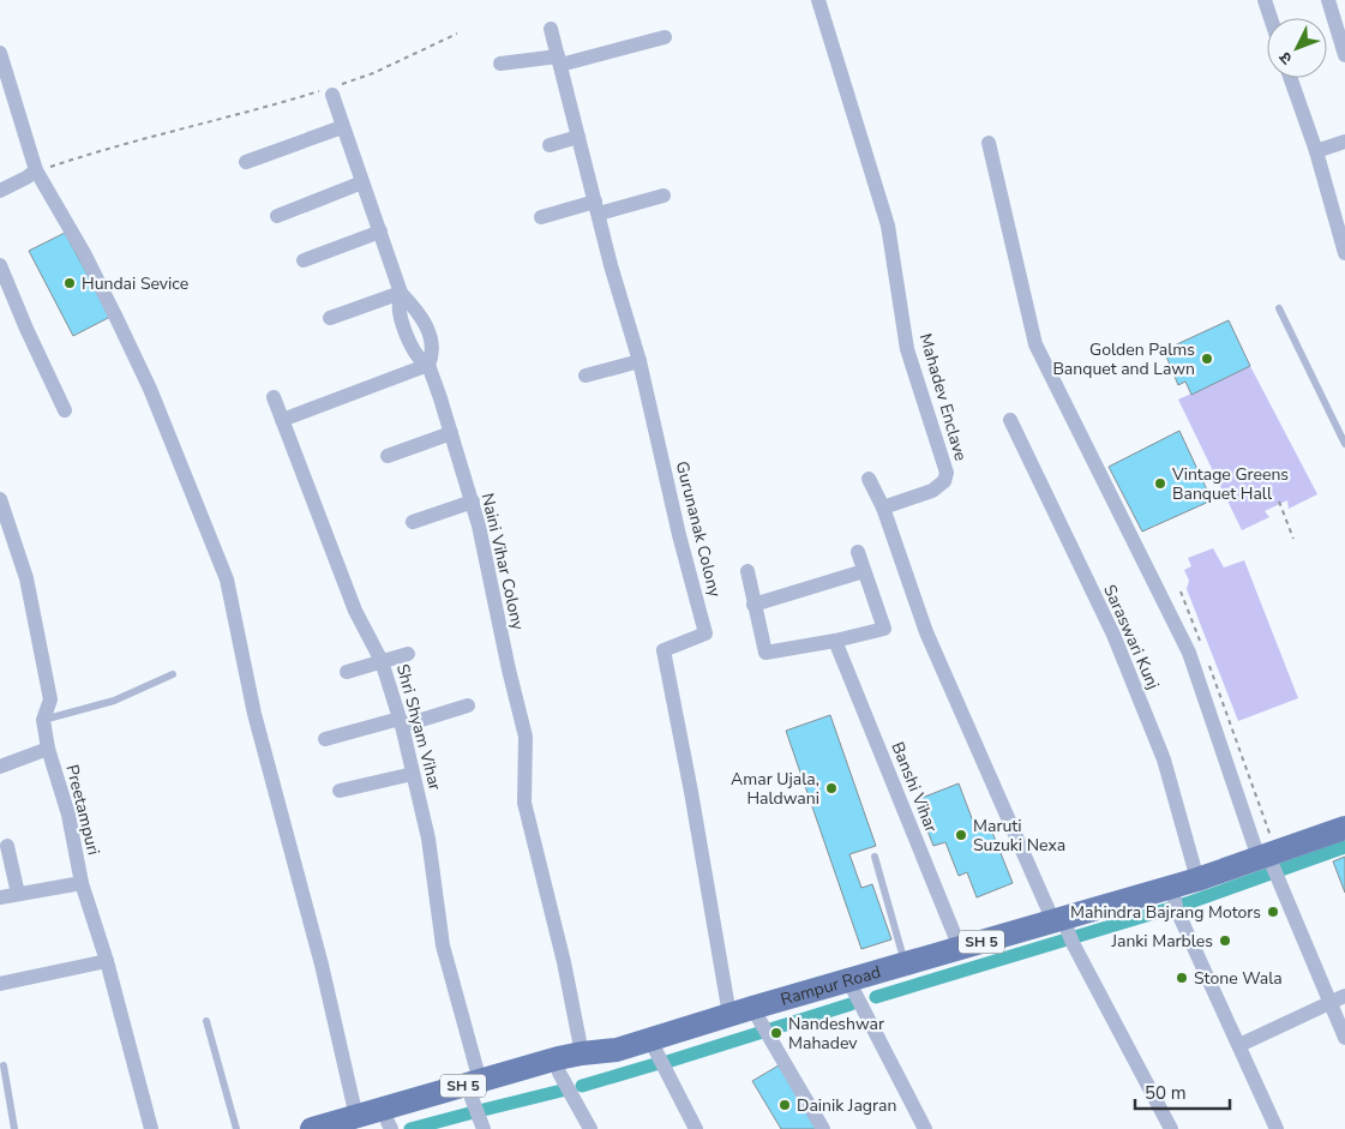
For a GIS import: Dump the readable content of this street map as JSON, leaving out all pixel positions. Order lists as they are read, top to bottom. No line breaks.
{"streets":{"main road":["SH 5","Rampur Road"],"street":["Mahadev Enclave","Gurunanak Colony","Naini Vihar Colony","Saraswari Kunj","Shri Shyam Vihar","Banshi Vihar","Preetampuri"]},"crossings":[["Gurunanak Colony","Rampur Road"],["Naini Vihar Colony","Rampur Road"],["Saraswari Kunj","Rampur Road"],["Shri Shyam Vihar","Rampur Road"],["Banshi Vihar","Rampur Road"]],"places":["Hundai Sevice","Golden Palms Banquet and Lawn","Vintage Greens Banquet Hall","Amar Ujala, Haldwani","Maruti Suzuki Nexa","Mahindra Bajrang Motors","Janki Marbles","Stone Wala","Nandeshwar Mahadev","Dainik Jagran"],"scale_bar":"50 m","north":"bottom left"}
